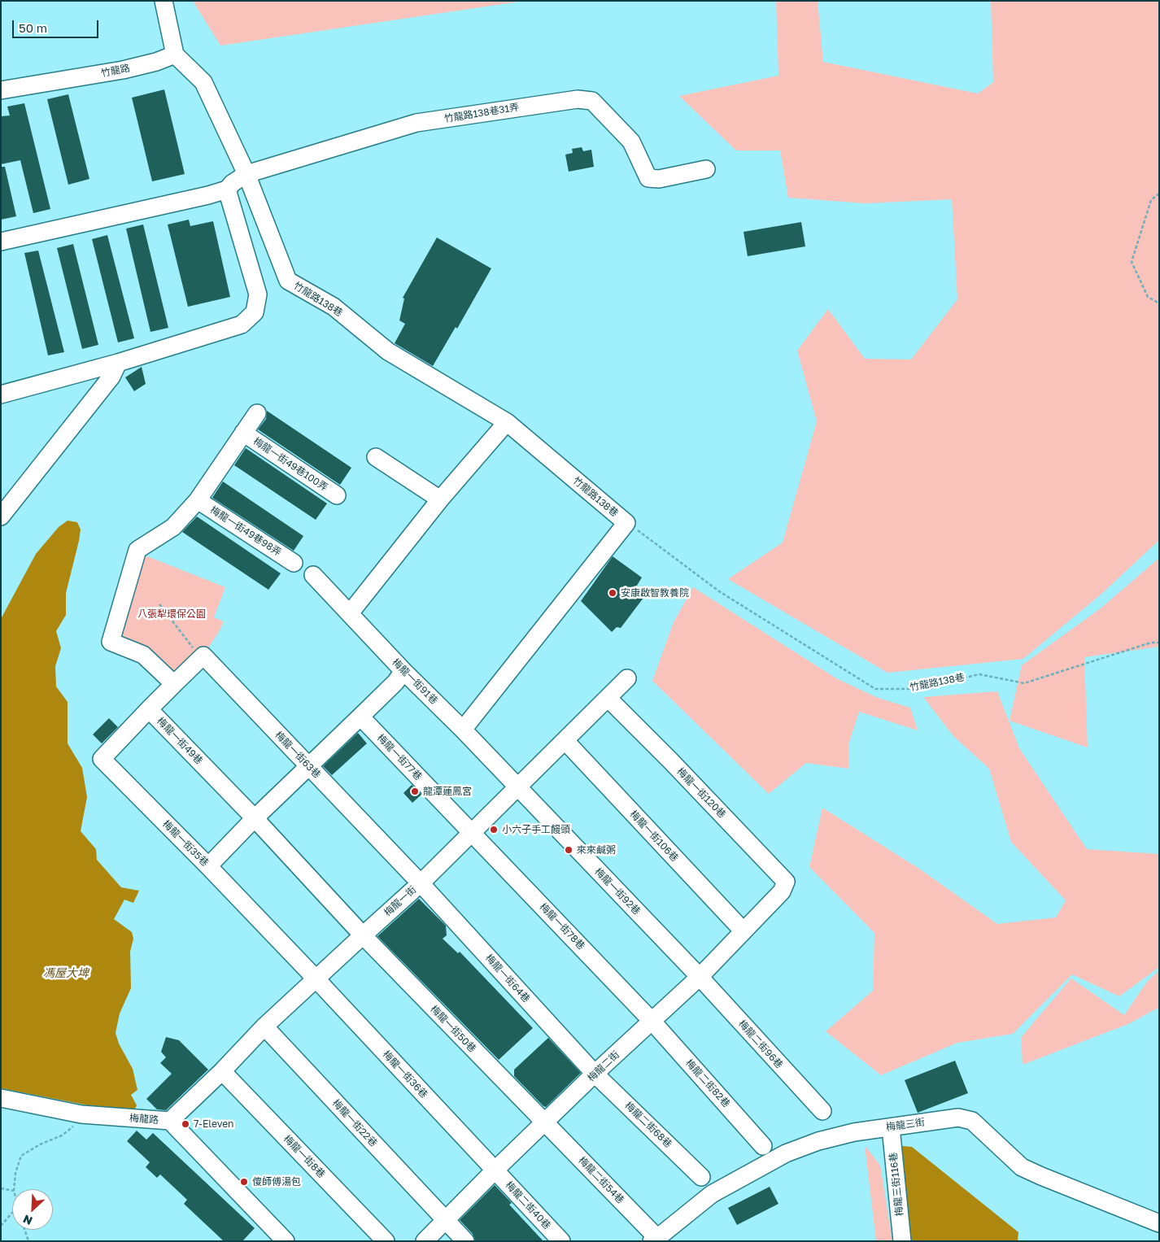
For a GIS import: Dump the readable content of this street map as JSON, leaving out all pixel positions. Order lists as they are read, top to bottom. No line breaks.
{"streets":{"street":["竹龍路","竹龍路138巷31弄","竹龍路138巷","梅龍一街49巷100弄","梅龍一街49巷98弄","梅龍一街91巷","梅龍一街49巷","梅龍一街63巷","梅龍一街77巷","梅龍一街120巷","梅龍一街106巷","梅龍一街35巷","梅龍一街92巷","梅龍一街","梅龍一街78巷","梅龍一街64巷","梅龍一街50巷","梅龍二街96巷","梅龍二街","梅龍一街36巷","梅龍二街82巷","梅龍路","梅龍一街22巷","梅龍二街68巷","梅龍三街","梅龍一街8巷","梅龍二街54巷","梅龍三街116巷","梅龍二街40巷"]},"crossings":[["竹龍路","竹龍路138巷"],["竹龍路138巷31弄","竹龍路138巷"],["梅龍一街91巷","梅龍一街92巷"],["梅龍一街91巷","梅龍一街"],["梅龍一街49巷","梅龍一街35巷"],["梅龍一街49巷","梅龍一街"],["梅龍一街49巷","梅龍一街50巷"],["梅龍一街63巷","梅龍一街"],["梅龍一街63巷","梅龍一街64巷"],["梅龍一街77巷","梅龍一街"],["梅龍一街77巷","梅龍一街78巷"],["梅龍一街120巷","梅龍一街"],["梅龍一街120巷","梅龍二街"],["梅龍一街106巷","梅龍一街"],["梅龍一街106巷","梅龍二街"],["梅龍一街35巷","梅龍一街"],["梅龍一街35巷","梅龍一街36巷"],["梅龍一街92巷","梅龍一街"],["梅龍一街92巷","梅龍二街96巷"],["梅龍一街92巷","梅龍二街"],["梅龍一街","梅龍一街78巷"],["梅龍一街","梅龍一街64巷"],["梅龍一街","梅龍一街50巷"],["梅龍一街","梅龍一街36巷"],["梅龍一街","梅龍路"],["梅龍一街","梅龍一街22巷"],["梅龍一街","梅龍一街8巷"],["梅龍一街78巷","梅龍二街"],["梅龍一街78巷","梅龍二街82巷"],["梅龍一街64巷","梅龍二街"],["梅龍一街64巷","梅龍二街68巷"],["梅龍一街50巷","梅龍二街"],["梅龍一街50巷","梅龍二街54巷"],["梅龍二街96巷","梅龍二街"],["梅龍二街","梅龍一街36巷"],["梅龍二街","梅龍二街82巷"],["梅龍二街","梅龍一街22巷"],["梅龍二街","梅龍二街68巷"],["梅龍二街","梅龍二街54巷"],["梅龍二街","梅龍二街40巷"],["梅龍一街36巷","梅龍二街40巷"],["梅龍三街","梅龍二街54巷"],["梅龍三街","梅龍三街116巷"]],"water":["馮屋大埤"],"parks":["八張犁環保公園"],"places":["安康啟智教養院","龍潭蓮鳳宮","小六子手工饅頭","來來鹹粥","7-Eleven","傻師傅湯包"],"scale_bar":"50 m","north":"bottom left"}
